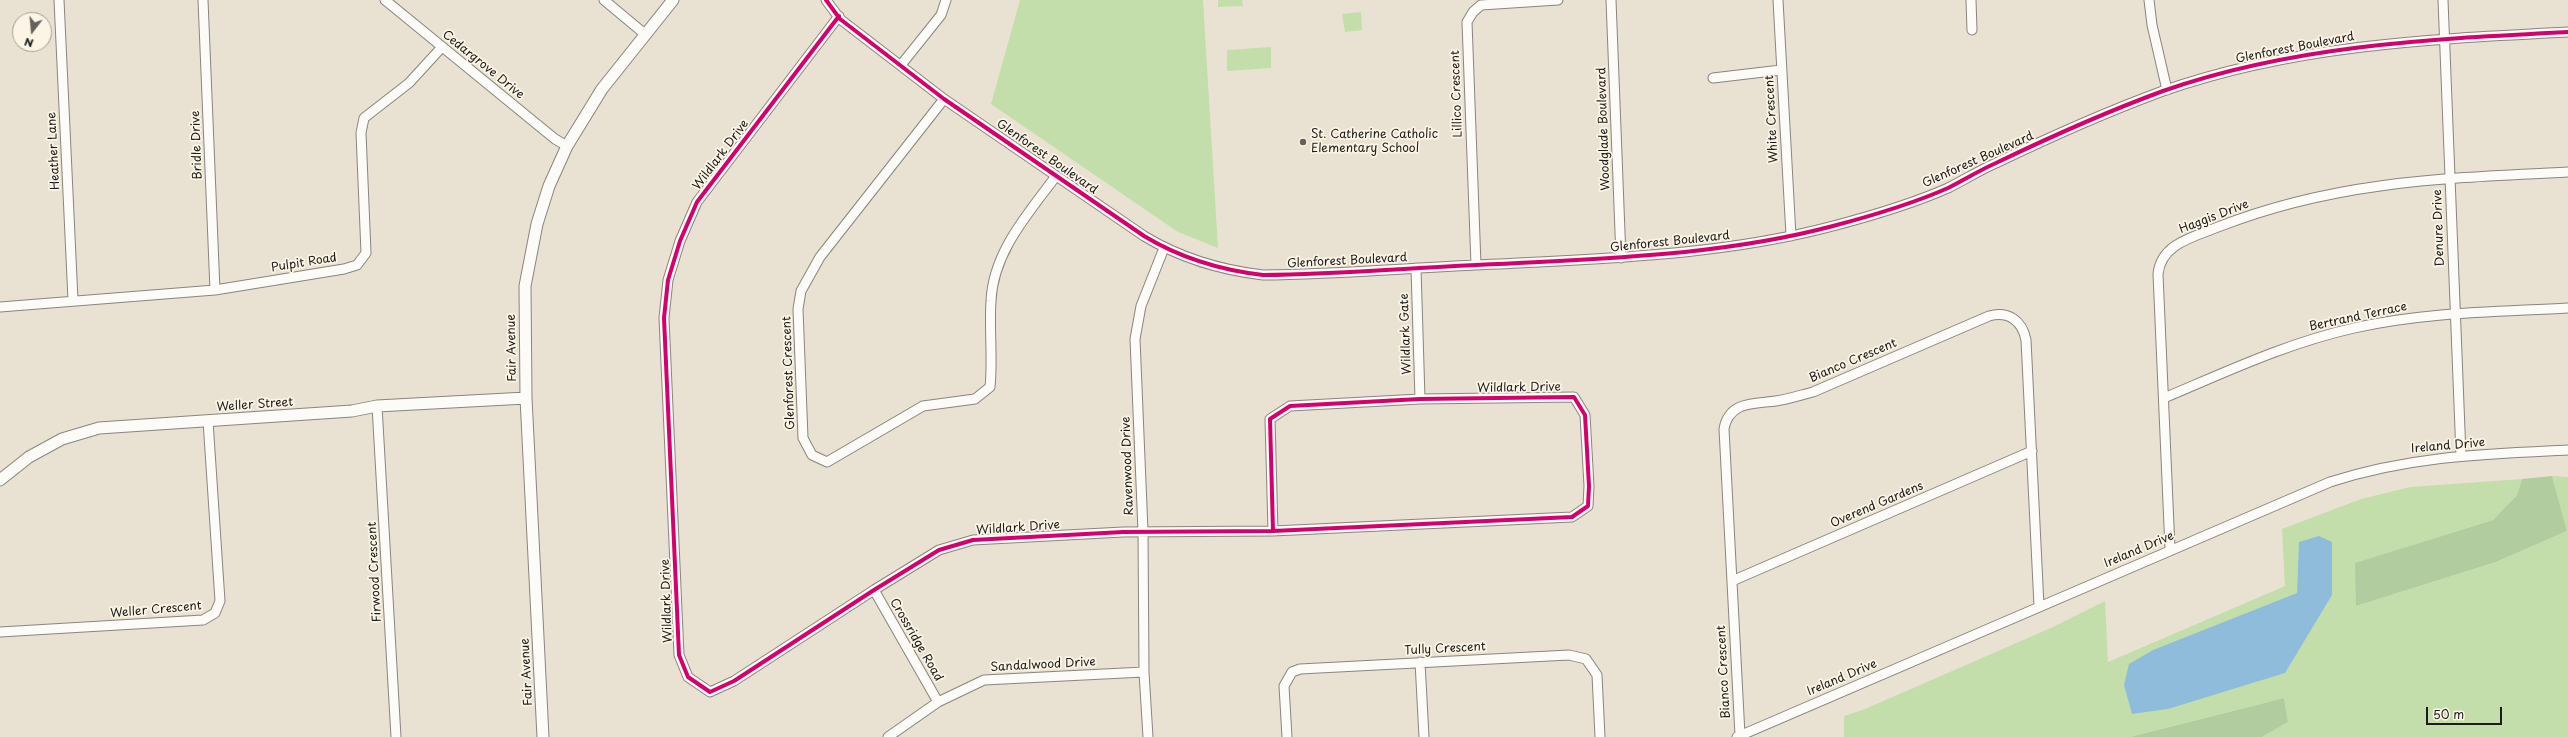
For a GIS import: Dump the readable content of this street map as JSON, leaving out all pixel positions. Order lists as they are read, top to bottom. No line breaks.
{"streets":{"street":["Glenforest Boulevard","Cedargrove Drive","Lillico Crescent","White Crescent","Woodglade Boulevard","Bridle Drive","Heather Lane","Wildlark Drive","Haggis Drive","Denure Drive","Pulpit Road","Bertrand Terrace","Wildlark Gate","Fair Avenue","Bianco Crescent","Glenforest Crescent","Weller Street","Ireland Drive","Ravenwood Drive","Overend Gardens","Firwood Crescent","Weller Crescent","Crossridge Road","Tully Crescent","Sandalwood Drive"]},"crossings":[["Glenforest Boulevard","Lillico Crescent"],["Glenforest Boulevard","White Crescent"],["Glenforest Boulevard","Woodglade Boulevard"],["Glenforest Boulevard","Wildlark Drive"],["Glenforest Boulevard","Denure Drive"],["Glenforest Boulevard","Wildlark Gate"],["Glenforest Boulevard","Glenforest Crescent"],["Glenforest Boulevard","Ravenwood Drive"],["Cedargrove Drive","Pulpit Road"],["Cedargrove Drive","Fair Avenue"],["Bridle Drive","Pulpit Road"],["Heather Lane","Pulpit Road"],["Wildlark Drive","Wildlark Gate"],["Wildlark Drive","Ravenwood Drive"],["Wildlark Drive","Crossridge Road"],["Haggis Drive","Denure Drive"],["Haggis Drive","Bertrand Terrace"],["Haggis Drive","Ireland Drive"],["Denure Drive","Bertrand Terrace"],["Denure Drive","Ireland Drive"],["Fair Avenue","Weller Street"],["Bianco Crescent","Ireland Drive"],["Bianco Crescent","Overend Gardens"],["Weller Street","Firwood Crescent"],["Weller Street","Weller Crescent"],["Ravenwood Drive","Sandalwood Drive"],["Crossridge Road","Sandalwood Drive"]],"places":["St. Catherine Catholic Elementary School"],"scale_bar":"50 m","north":"bottom"}
